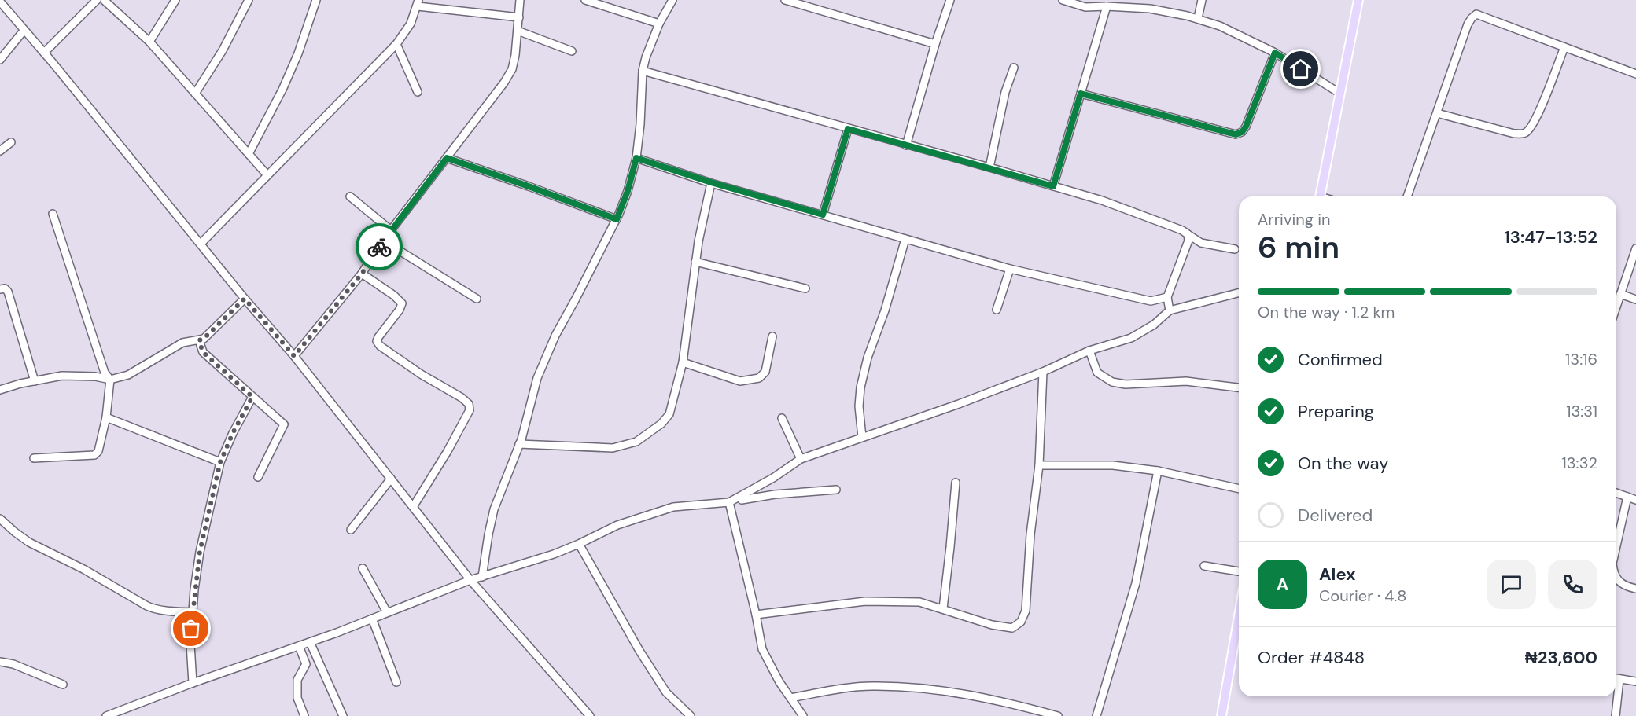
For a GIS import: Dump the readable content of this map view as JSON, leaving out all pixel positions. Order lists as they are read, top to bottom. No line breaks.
{"page":{"heading":["6 min","Arriving in","13:47–13:52"],"panel":["Alex","Courier · 4.8","Order #4848","₦23,600"],"bar":"On the way · 1.2 km","list":[["Confirmed","13:16"],["Preparing","13:31"],["On the way","13:32"],"Delivered"],"round":"A"}}
